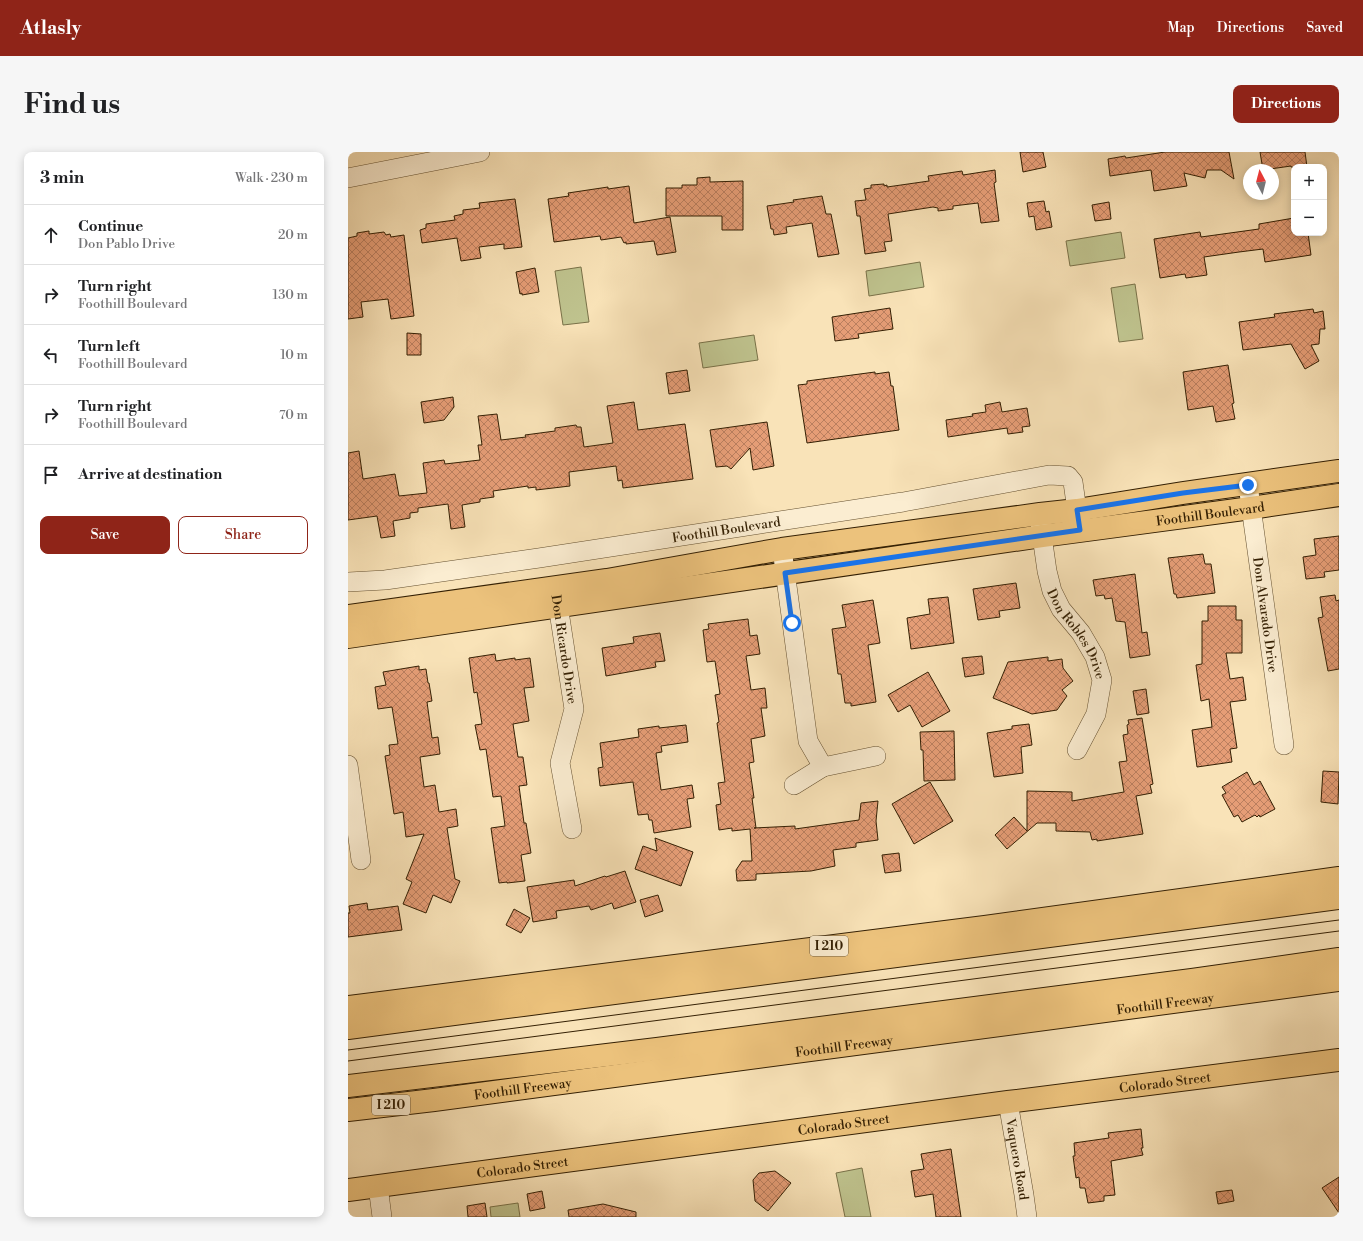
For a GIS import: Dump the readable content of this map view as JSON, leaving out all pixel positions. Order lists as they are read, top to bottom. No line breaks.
{"streets":{"main road":["Foothill Boulevard","I 210","Foothill Freeway","Colorado Street"],"street":["Don Alvarado Drive","Don Robles Drive","Don Ricardo Drive","Vaquero Road"]},"crossings":[["Foothill Boulevard","Don Alvarado Drive"],["Foothill Boulevard","Don Robles Drive"],["Foothill Boulevard","Don Ricardo Drive"],["Colorado Street","Vaquero Road"]],"north":"top","page":{"header":"Atlasly","nav":["Map","Directions","Saved"],"buttons":["Directions",["Save","Share"]],"title":"Find us","heading":["3 min","Walk · 230 m"],"map_buttons":["+","−"],"list":[["Continue","Don Pablo Drive","20 m"],["Turn right","Foothill Boulevard","130 m"],["Turn left","Foothill Boulevard","10 m"],["Turn right","Foothill Boulevard","70 m"],"Arrive at destination"]}}
